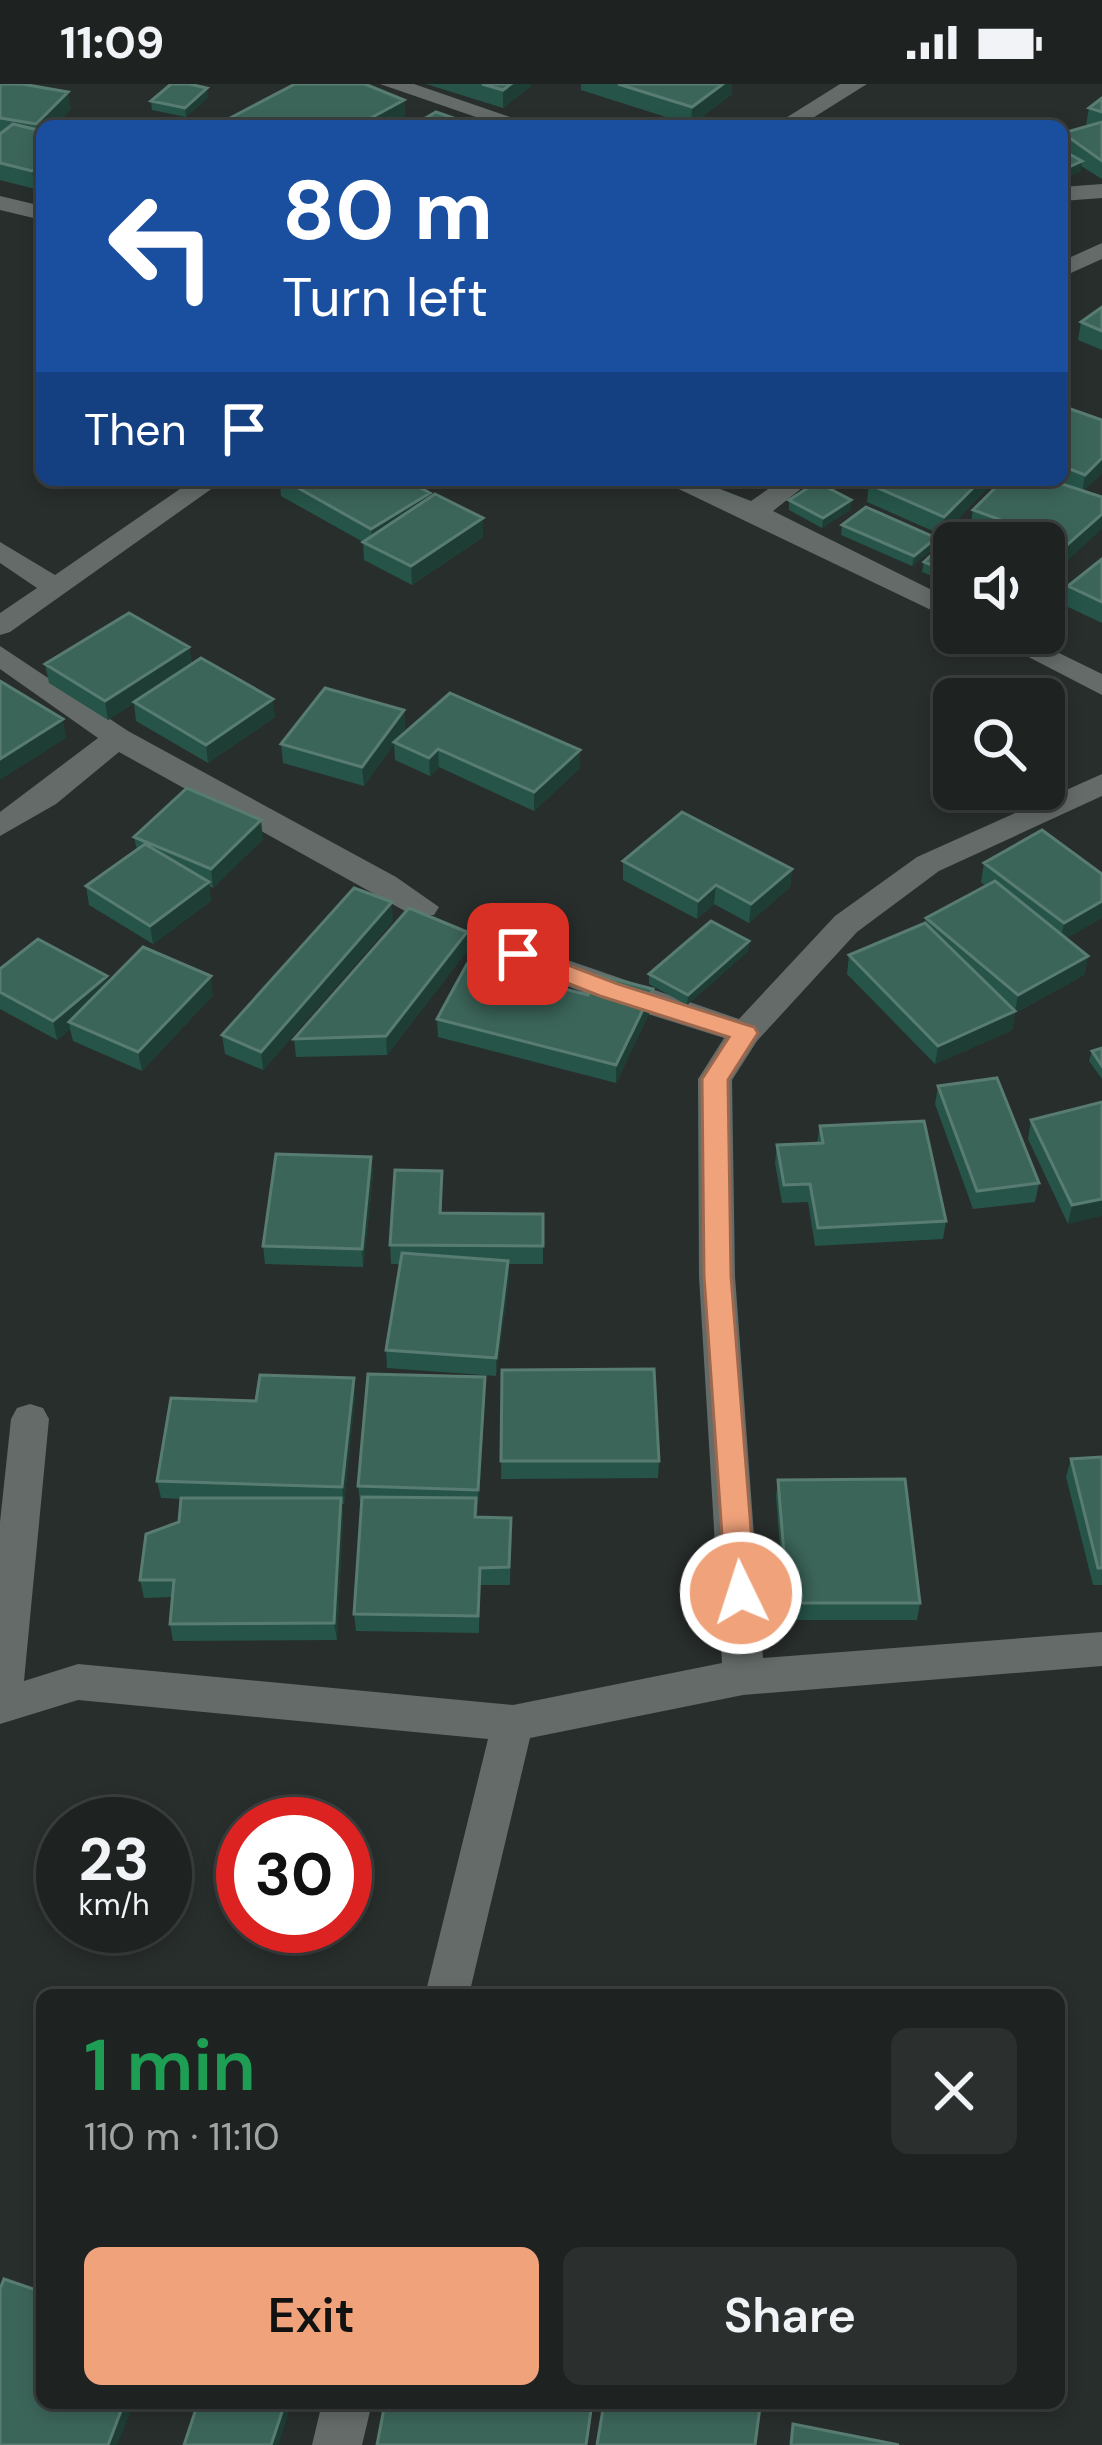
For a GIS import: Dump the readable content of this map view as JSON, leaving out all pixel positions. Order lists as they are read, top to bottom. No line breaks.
{"page":{"status":"11:09","turn":["80 m","Turn left"],"then":"Then","speed":"23 km/h","limit":"30","heading":["1 min","110 m · 11:10"],"buttons":["Exit","Share"]}}
